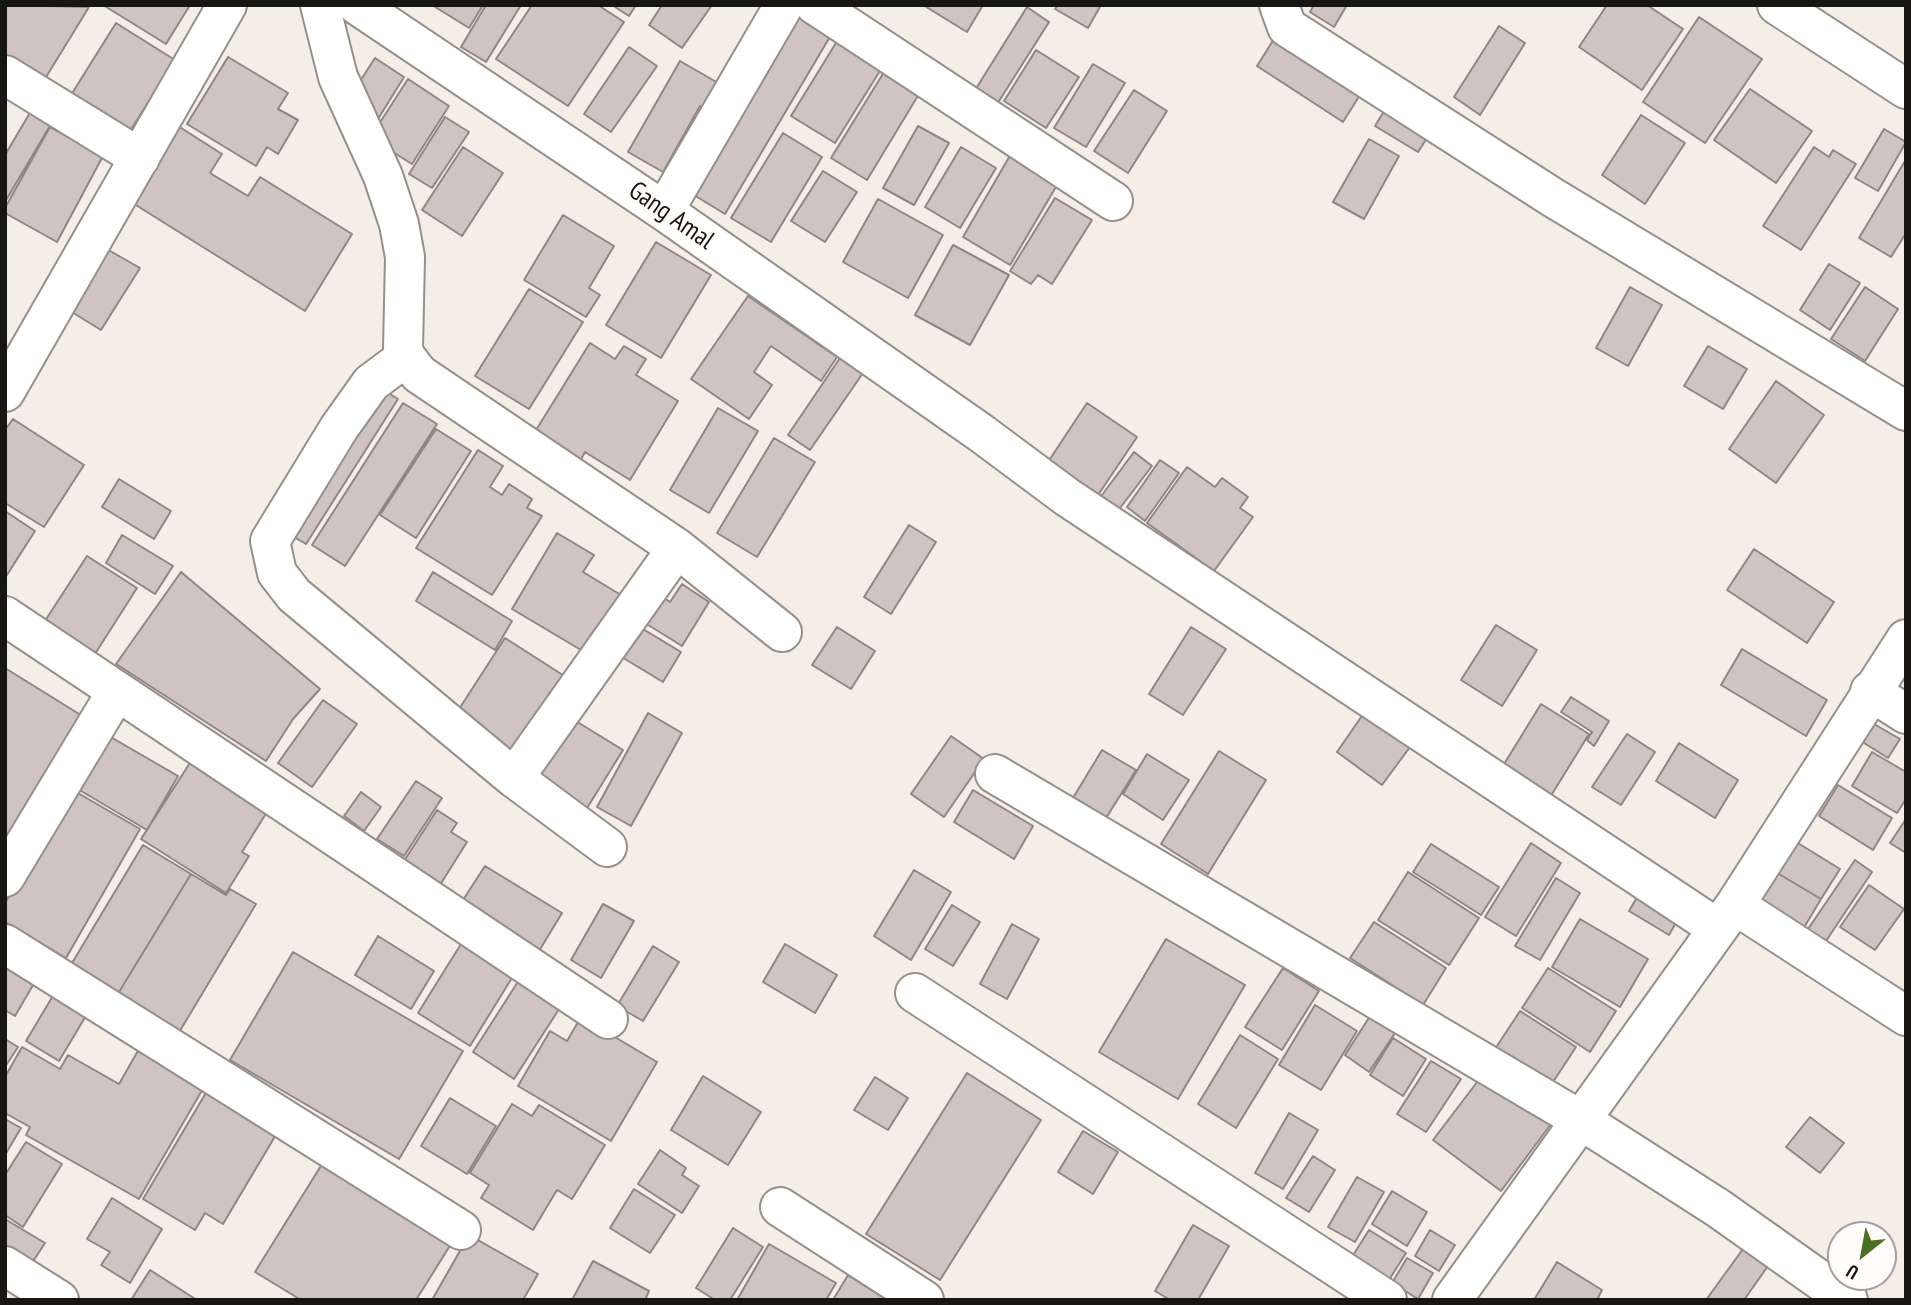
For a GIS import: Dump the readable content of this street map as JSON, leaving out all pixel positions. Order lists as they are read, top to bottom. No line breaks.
{"streets":{"street":["Gang Amal"]},"north":"bottom left"}
